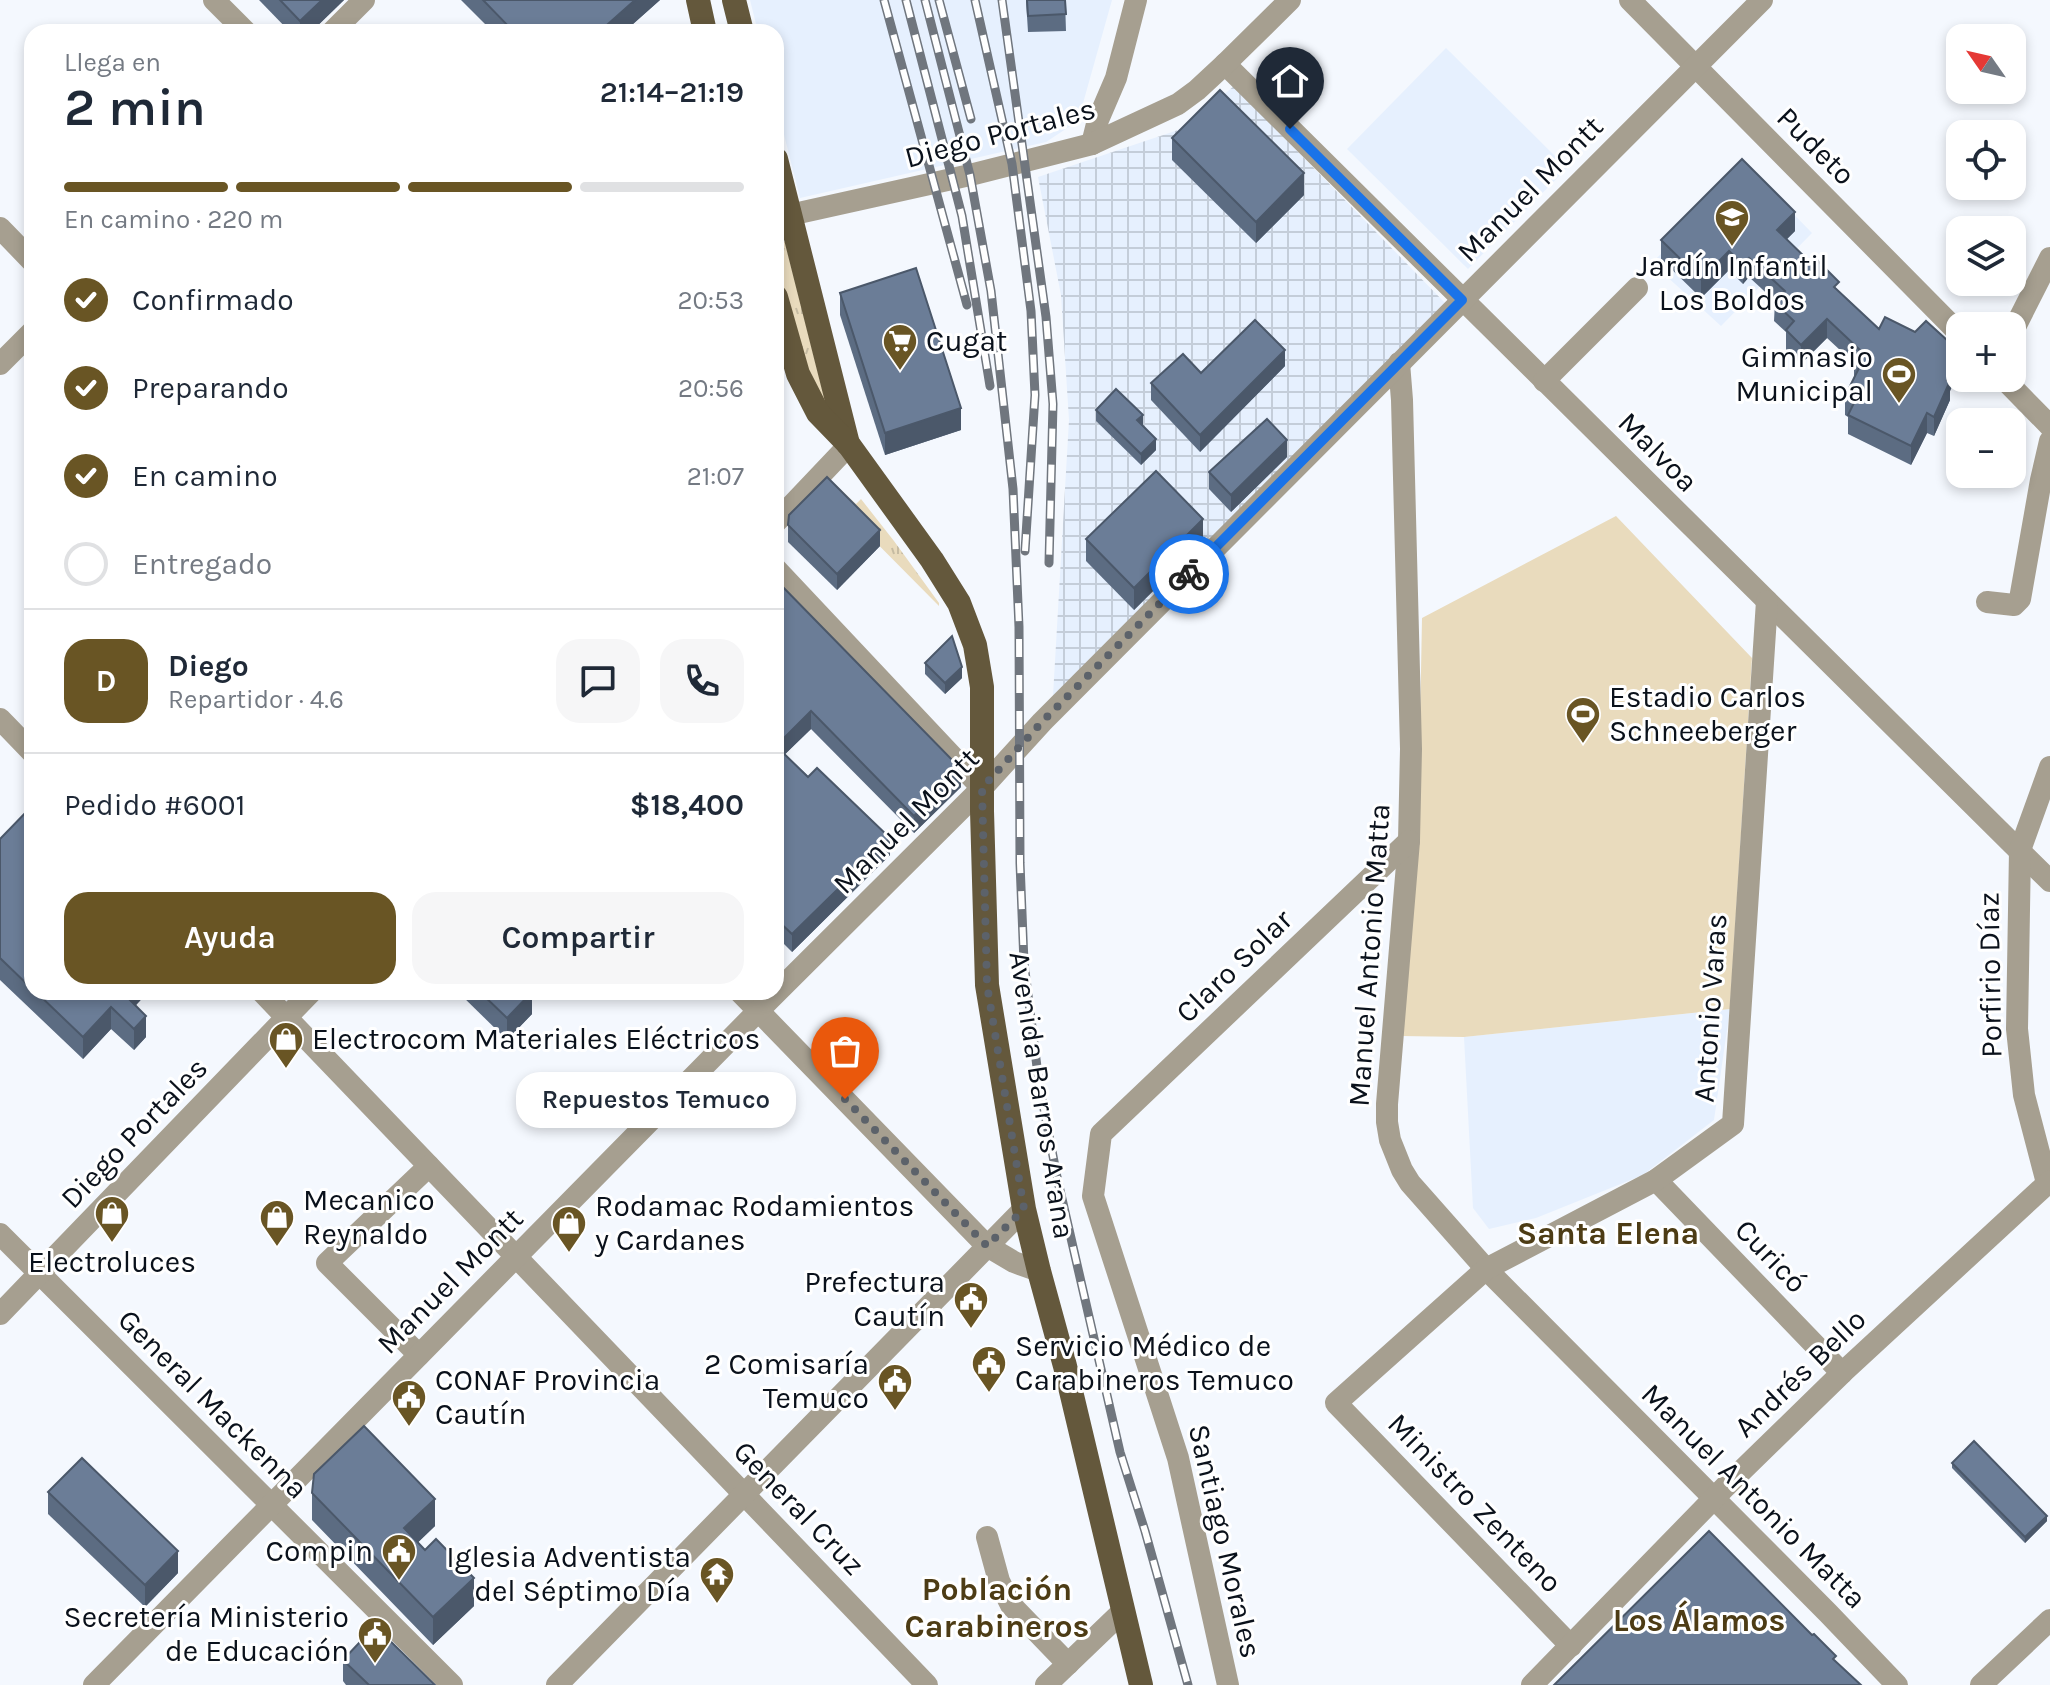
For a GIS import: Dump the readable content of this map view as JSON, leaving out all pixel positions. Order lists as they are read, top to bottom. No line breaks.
{"streets":{"main road":["Avenida Barros Arana"],"street":["Diego Portales","Pudeto","Manuel Montt","Malvoa","Manuel Antonio Matta","Claro Solar","Porfirio Díaz","Antonio Varas","Curicó","Andrés Bello","General Mackenna","Ministro Zenteno","General Cruz","Santiago Morales"]},"crossings":[["Diego Portales","Malvoa"],["Diego Portales","General Mackenna"],["Diego Portales","General Cruz"],["Pudeto","Manuel Montt"],["Manuel Montt","Malvoa"],["Manuel Montt","Manuel Antonio Matta"],["Manuel Montt","Avenida Barros Arana"],["Manuel Montt","General Mackenna"],["Manuel Montt","General Cruz"],["Malvoa","Porfirio Díaz"],["Malvoa","Antonio Varas"],["Manuel Antonio Matta","Claro Solar"],["Manuel Antonio Matta","Antonio Varas"],["Manuel Antonio Matta","Andrés Bello"],["Claro Solar","Santiago Morales"],["Porfirio Díaz","Andrés Bello"],["Antonio Varas","Curicó"],["Antonio Varas","Ministro Zenteno"],["Curicó","Andrés Bello"],["Andrés Bello","Ministro Zenteno"]],"districts":["Santa Elena","Población Carabineros","Los Álamos"],"places":{"school or university":["Jardín Infantil Los Boldos"],"supermarket":["Cugat"],"sports":["Gimnasio Municipal","Estadio Carlos Schneeberger"],"shop":["Electrocom Materiales Eléctricos","Electroluces","Mecanico Reynaldo","Rodamac Rodamientos y Cardanes"],"other":["Repuestos Temuco"],"public building":["Prefectura Cautín","Servicio Médico de Carabineros Temuco","2 Comisaría Temuco","CONAF Provincia Cautín","Compin","Secretería Ministerio de Educación"],"temple":["Iglesia Adventista del Séptimo Día"]},"north":"top left","page":{"map_buttons":["+","−"],"heading":["2 min","Llega en","21:14–21:19"],"panel":["Diego","Repartidor · 4.6","Pedido #6001","$18,400"],"bar":"En camino · 220 m","list":[["Confirmado","20:53"],["Preparando","20:56"],["En camino","21:07"],"Entregado"],"round":"D","buttons":["Ayuda","Compartir"],"bubble":"Repuestos Temuco"}}
